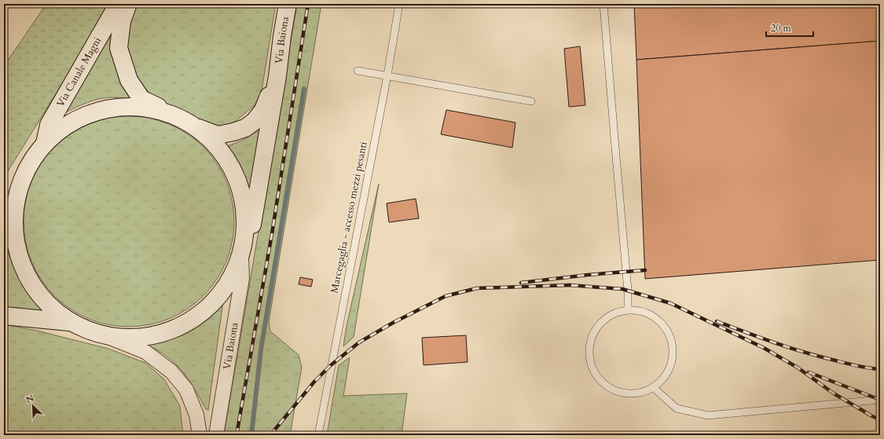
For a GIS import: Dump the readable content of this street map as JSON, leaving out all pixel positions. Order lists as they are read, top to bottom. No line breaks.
{"streets":{"main road":["Via Baiona","Via Canale Magni"],"lane":["Marcegaglia - accesso mezzi pesanti"]},"scale_bar":"20 m","north":"top left"}
